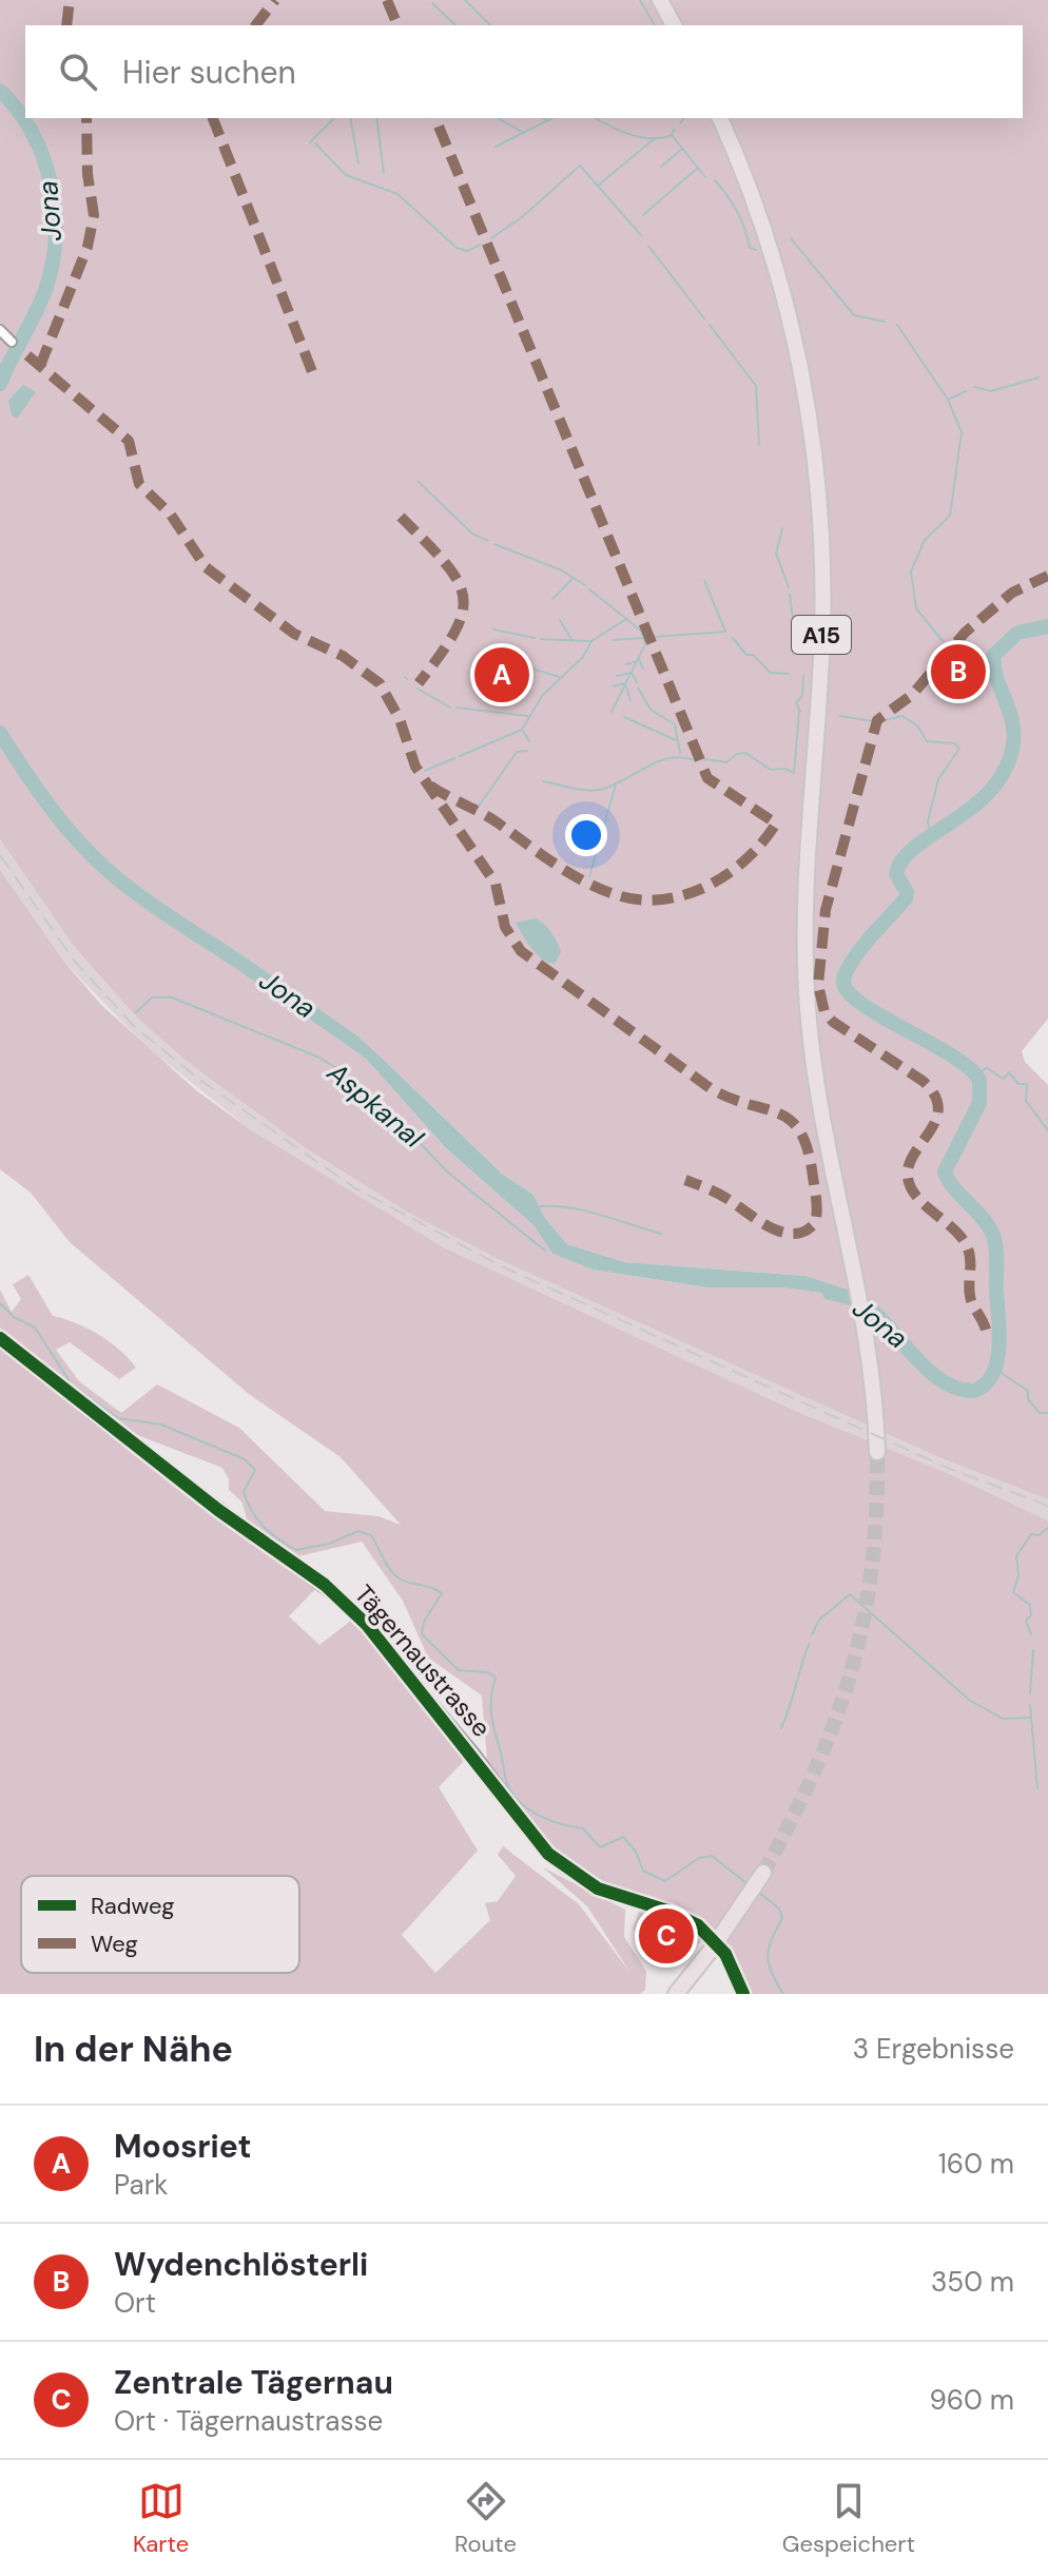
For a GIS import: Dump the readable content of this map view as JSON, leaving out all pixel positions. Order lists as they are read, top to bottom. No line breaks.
{"streets":{"highway":["A15"],"street":["Tägernaustrasse"]},"water":["Jona","Aspkanal"],"legend":["Radweg","Weg"],"page":{"search":"Hier suchen","pins":["B","A","C"],"heading":["In der Nähe","3 Ergebnisse"],"list":[{"mark":"A","name":"Moosriet","note":"Park","value":"160 m"},{"mark":"B","name":"Wydenchlösterli","note":"Ort","value":"350 m"},{"mark":"C","name":"Zentrale Tägernau","note":"Ort · Tägernaustrasse","value":"960 m"}],"nav":["Karte","Route","Gespeichert"]}}
